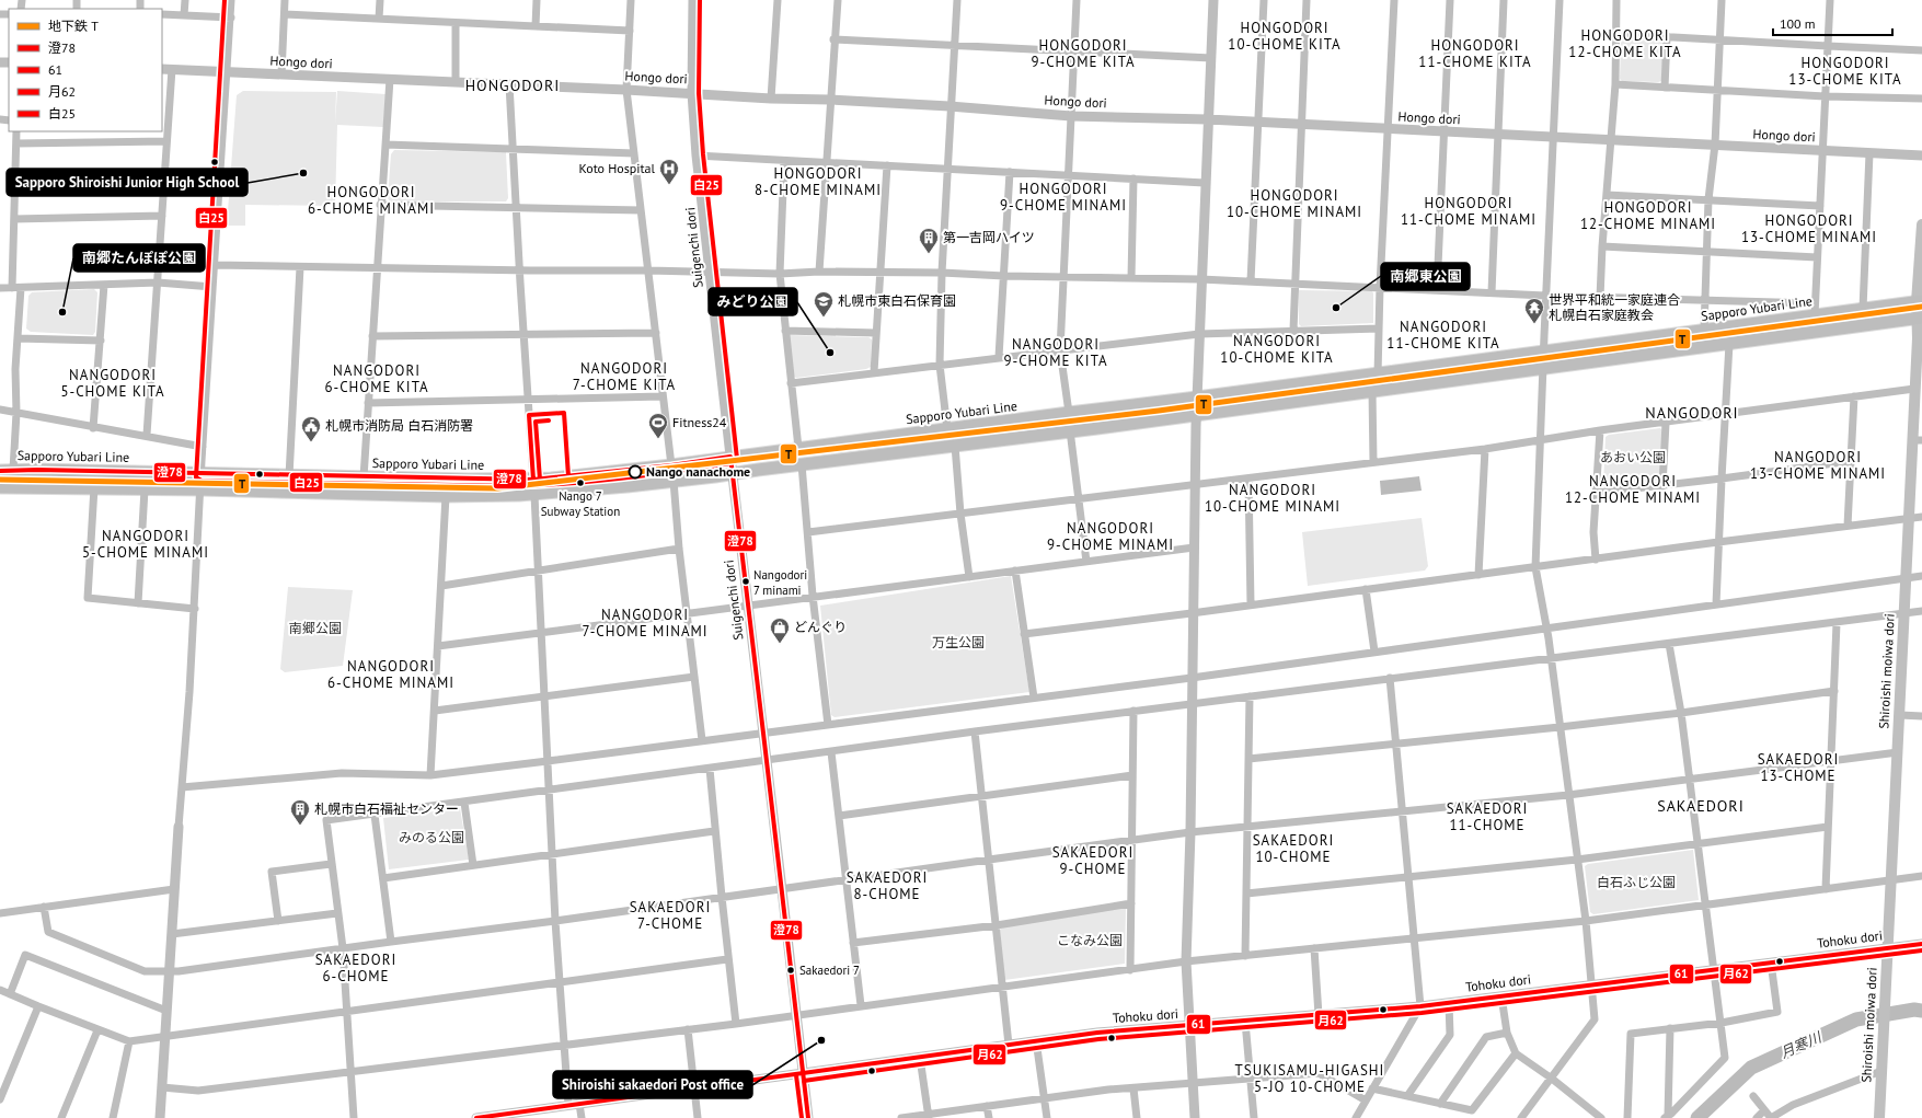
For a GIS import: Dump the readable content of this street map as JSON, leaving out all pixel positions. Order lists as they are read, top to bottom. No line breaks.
{"streets":{"main road":["Sapporo Yubari Line","Shiroishi moiwa dori"],"street":["Hongo dori","Suigenchi dori","Tohoku dori"]},"crossings":[["Hongo dori","Suigenchi dori"],["Suigenchi dori","Sapporo Yubari Line"],["Suigenchi dori","Tohoku dori"],["Sapporo Yubari Line","Shiroishi moiwa dori"],["Shiroishi moiwa dori","Tohoku dori"]],"districts":["HONGODORI 10-CHOME KITA","HONGODORI 12-CHOME KITA","HONGODORI 9-CHOME KITA","HONGODORI 11-CHOME KITA","HONGODORI 13-CHOME KITA","HONGODORI","HONGODORI 8-CHOME MINAMI","HONGODORI 9-CHOME MINAMI","HONGODORI 6-CHOME MINAMI","HONGODORI 10-CHOME MINAMI","HONGODORI 11-CHOME MINAMI","HONGODORI 12-CHOME MINAMI","HONGODORI 13-CHOME MINAMI","NANGODORI 11-CHOME KITA","NANGODORI 10-CHOME KITA","NANGODORI 9-CHOME KITA","NANGODORI 7-CHOME KITA","NANGODORI 6-CHOME KITA","NANGODORI 5-CHOME KITA","NANGODORI","NANGODORI 13-CHOME MINAMI","NANGODORI 12-CHOME MINAMI","NANGODORI 10-CHOME MINAMI","NANGODORI 9-CHOME MINAMI","NANGODORI 5-CHOME MINAMI","NANGODORI 7-CHOME MINAMI","NANGODORI 6-CHOME MINAMI","SAKAEDORI 13-CHOME","SAKAEDORI","SAKAEDORI 11-CHOME","SAKAEDORI 10-CHOME","SAKAEDORI 9-CHOME","SAKAEDORI 8-CHOME","SAKAEDORI 7-CHOME","SAKAEDORI 6-CHOME","TSUKISAMU-HIGASHI 5-JO 10-CHOME"],"water":["月寒川"],"parks":["あおい公園","南郷公園","万生公園","みのる公園","白石ふじ公園","こなみ公園"],"places":{"other":["Sapporo Shiroishi Junior High School","南郷東公園","南郷たんぽぽ公園","みどり公園","Nango nanachome","Nango 7 Subway Station","Nangodori 7 minami","Sakaedori 7","Shiroishi sakaedori Post office"],"hospital":["Koto Hospital"],"building":["第一吉岡ハイツ","札幌市白石福祉センター"],"school or university":["札幌市東白石保育園"],"temple":["世界平和統一家庭連合 札幌白石家庭教会"],"sports":["Fitness24"],"public building":["札幌市消防局 白石消防署"],"shop":["どんぐり"]},"lines":["transit line 白25","metro line T","transit line 澄78","transit line 61","transit line 月62"],"legend":["地下鉄 T","澄78","61","月62","白25"],"scale_bar":"100 m"}
